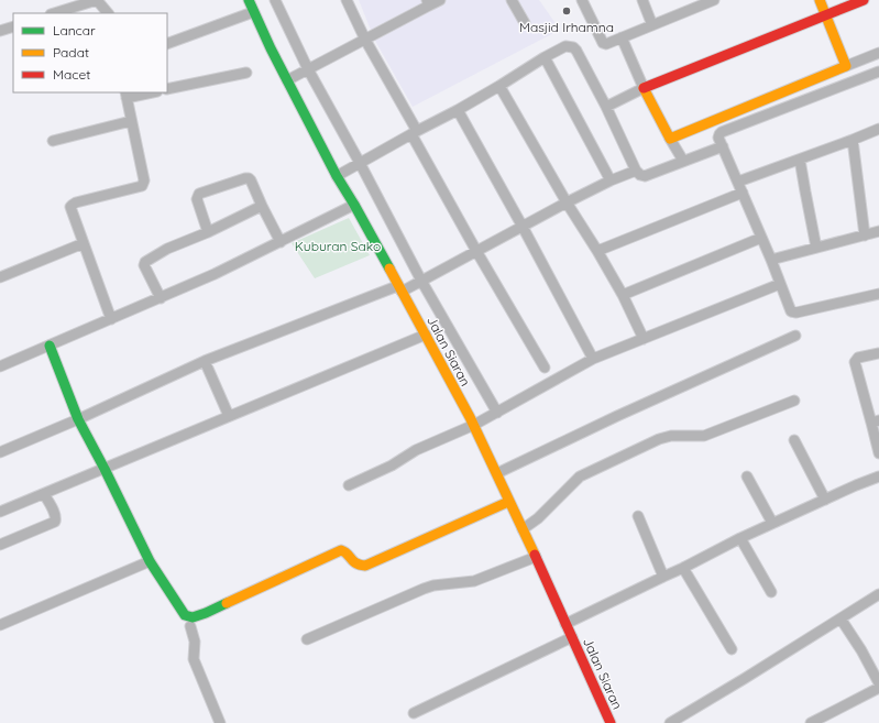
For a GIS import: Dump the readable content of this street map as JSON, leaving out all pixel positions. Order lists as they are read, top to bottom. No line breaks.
{"streets":{"street":["Jalan Siaran"]},"parks":["Kuburan Sako"],"places":["Masjid Irhamna"],"legend":["Lancar","Padat","Macet"]}
